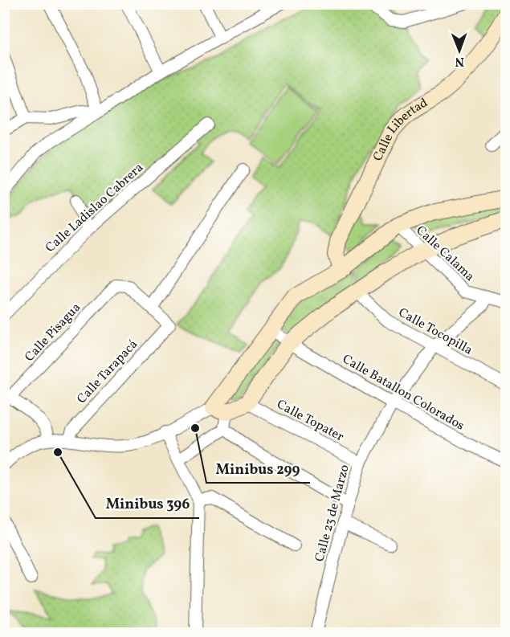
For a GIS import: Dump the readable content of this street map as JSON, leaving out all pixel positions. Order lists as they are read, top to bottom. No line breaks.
{"streets":{"street":["Calle Libertad","Calle Ladislao Cabrera","Calle Calama","Calle Tocopilla","Calle Pisagua","Calle Tarapacá","Calle Batallon Colorados","Calle Topater","Calle 23 de Marzo"]},"crossings":[["Calle Calama","Calle 23 de Marzo"],["Calle Tocopilla","Calle 23 de Marzo"],["Calle Pisagua","Calle Tarapacá"],["Calle Batallon Colorados","Calle 23 de Marzo"],["Calle Topater","Calle 23 de Marzo"]],"places":["Minibus 299","Minibus 396"],"north":"bottom"}
